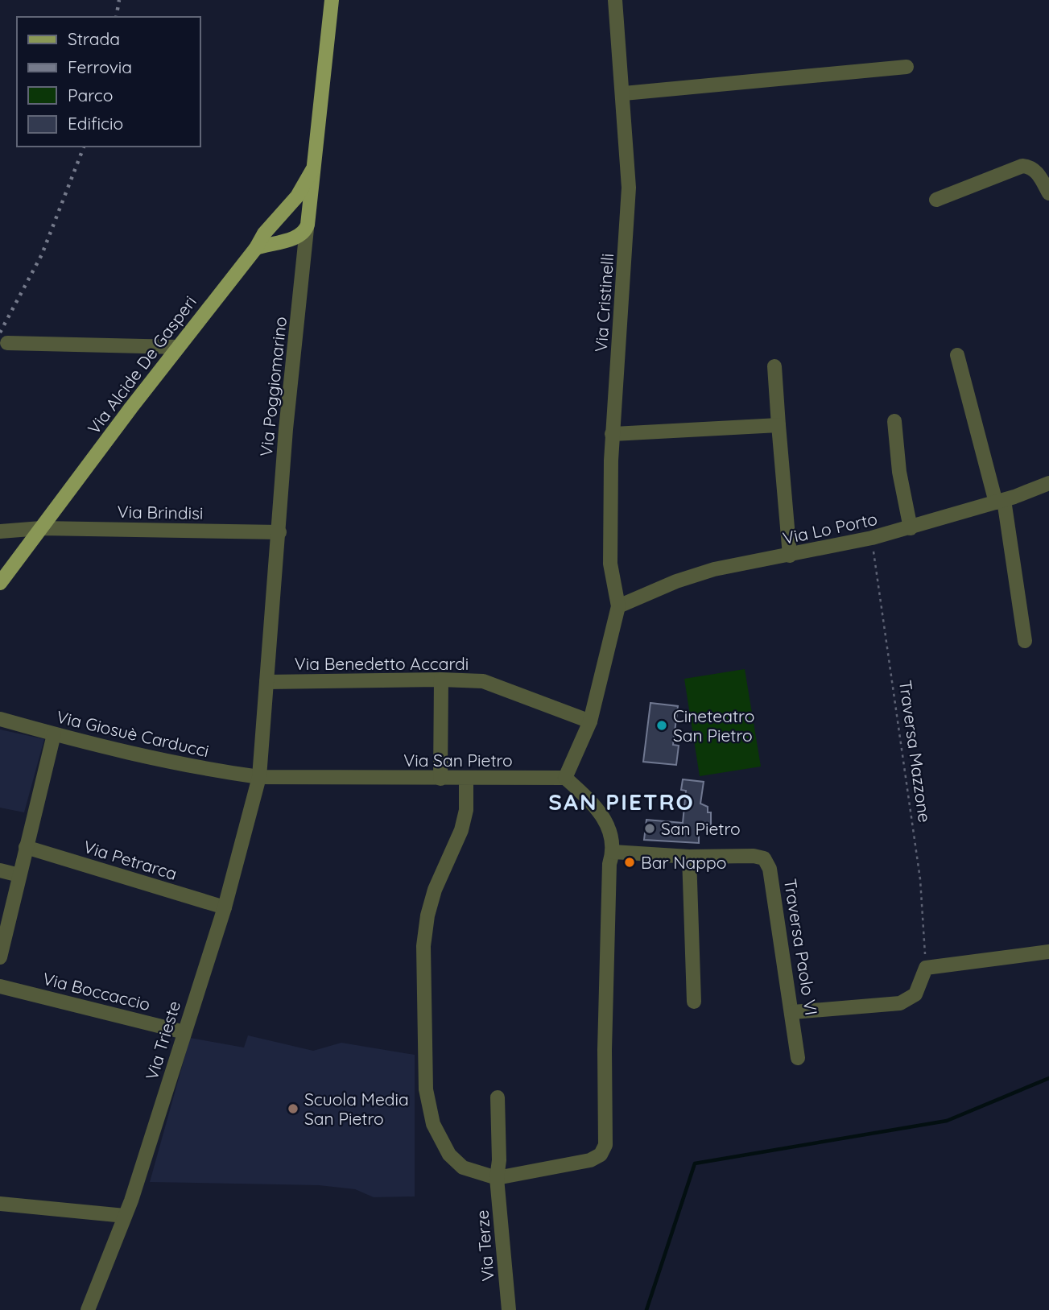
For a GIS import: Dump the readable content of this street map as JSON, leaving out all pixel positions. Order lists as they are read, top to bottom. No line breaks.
{"streets":{"main road":["Via Alcide De Gasperi","Via Poggiomarino"],"street":["Via Cristinelli","Via Brindisi","Via Lo Porto","Via Benedetto Accardi","Via Giosuè Carducci","Via San Pietro","Via Petrarca","Traversa Paolo VI","Via Boccaccio","Via Trieste","Via Terze"],"path":["Traversa Mazzone"]},"crossings":[["Via Cristinelli","Via Lo Porto"],["Via Alcide De Gasperi","Via Poggiomarino"],["Via Alcide De Gasperi","Via Brindisi"],["Via Poggiomarino","Via Brindisi"],["Via Poggiomarino","Via Benedetto Accardi"],["Via Poggiomarino","Via Giosuè Carducci"],["Via Poggiomarino","Via San Pietro"],["Via Poggiomarino","Via Trieste"],["Via Lo Porto","Traversa Mazzone"],["Via Giosuè Carducci","Via San Pietro"],["Via Giosuè Carducci","Via Trieste"],["Via San Pietro","Via Trieste"],["Via Petrarca","Via Trieste"],["Via Boccaccio","Via Trieste"]],"districts":["SAN PIETRO"],"places":["Cineteatro San Pietro","San Pietro","Bar Nappo","Scuola Media San Pietro"],"legend":["Strada","Ferrovia","Parco","Edificio"]}
